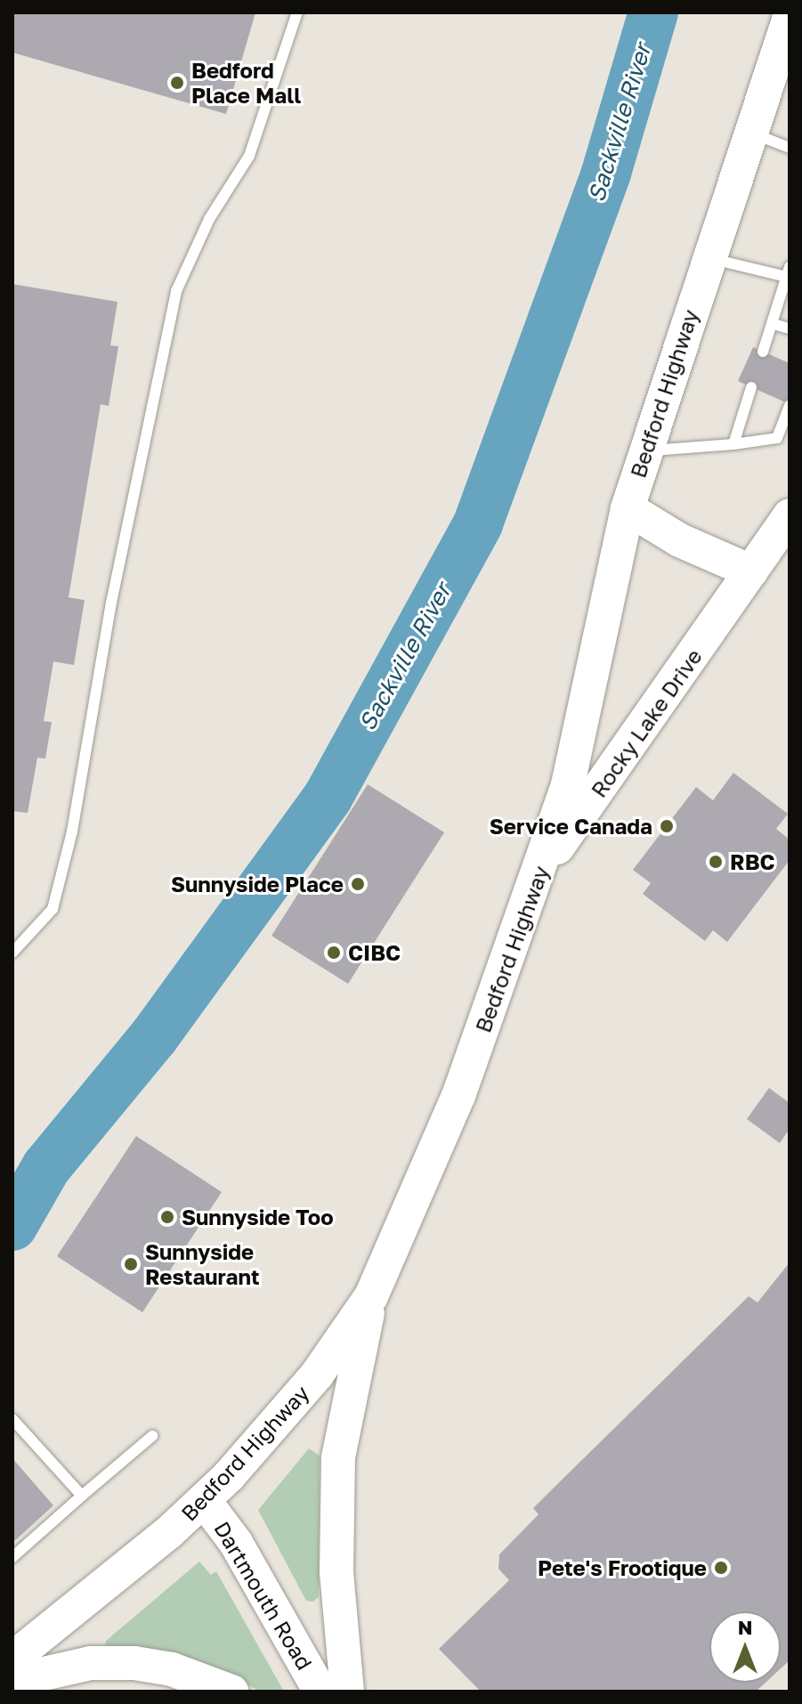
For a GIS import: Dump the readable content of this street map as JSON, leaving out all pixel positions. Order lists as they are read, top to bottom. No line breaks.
{"streets":{"main road":["Bedford Highway","Rocky Lake Drive","Dartmouth Road"]},"crossings":[["Bedford Highway","Rocky Lake Drive"],["Bedford Highway","Dartmouth Road"]],"water":["Sackville River"],"places":["Bedford Place Mall","Service Canada","RBC","Sunnyside Place","CIBC","Sunnyside Too","Sunnyside Restaurant","Pete's Frootique"],"north":"top"}
